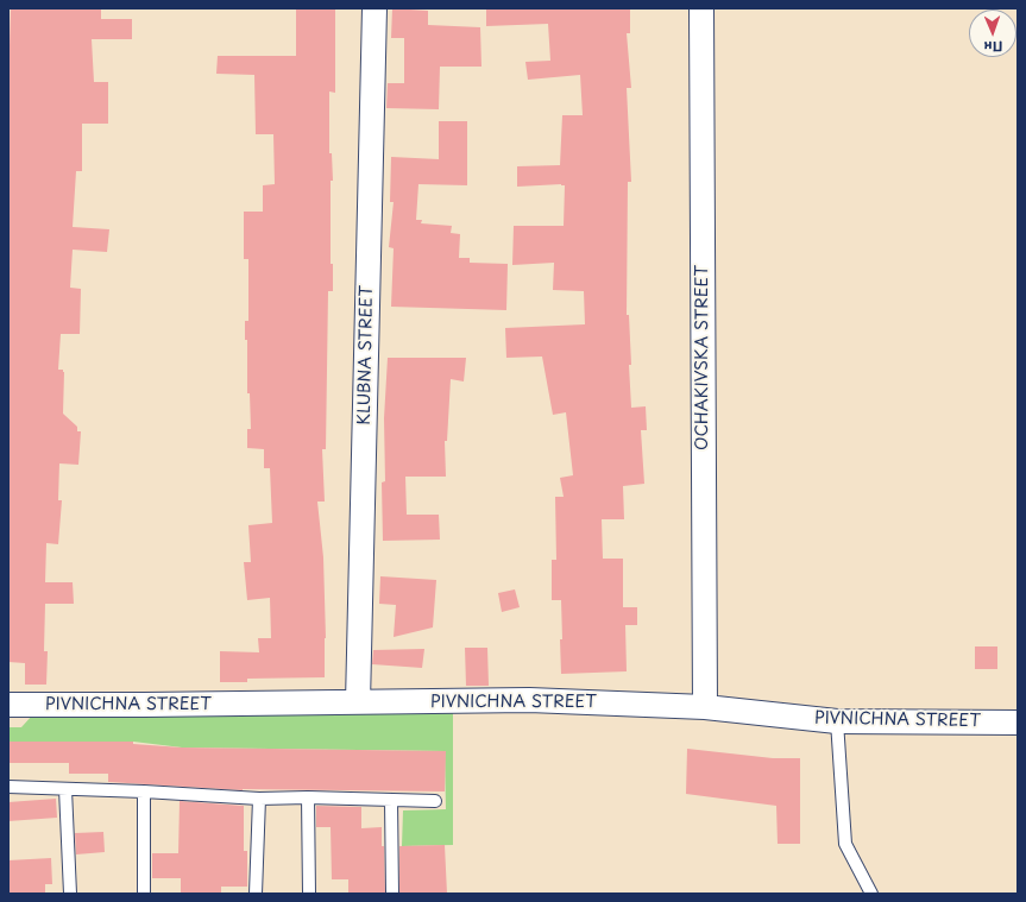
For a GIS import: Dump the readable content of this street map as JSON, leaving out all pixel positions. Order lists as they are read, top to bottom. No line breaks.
{"streets":{"street":["KLUBNA STREET","OCHAKIVSKA STREET","PIVNICHNA STREET"]},"crossings":[["KLUBNA STREET","PIVNICHNA STREET"],["OCHAKIVSKA STREET","PIVNICHNA STREET"]],"north":"bottom"}
